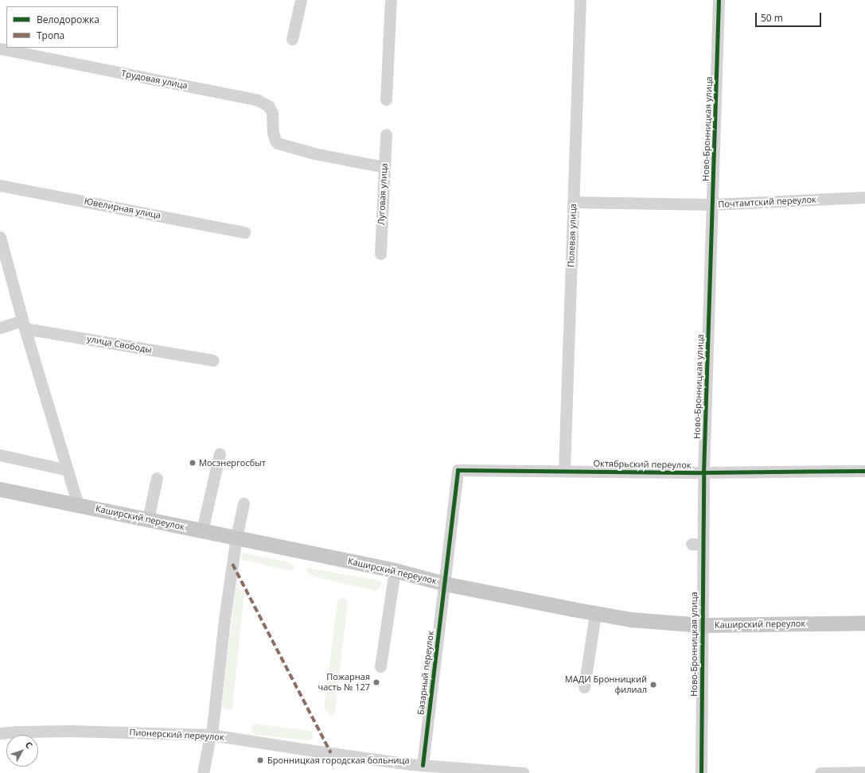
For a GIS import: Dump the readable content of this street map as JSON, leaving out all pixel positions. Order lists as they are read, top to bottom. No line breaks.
{"streets":{"main road":["Каширский переулок"],"street":["Трудовая улица","Ново-Бронницкая улица","Луговая улица","Почтамтский переулок","Ювелирная улица","Полевая улица","улица Свободы","Октябрьский переулок","Базарный переулок","Пионерский переулок"]},"crossings":[["Трудовая улица","Луговая улица"],["Ново-Бронницкая улица","Почтамтский переулок"],["Ново-Бронницкая улица","Октябрьский переулок"],["Ново-Бронницкая улица","Каширский переулок"],["Почтамтский переулок","Полевая улица"],["Полевая улица","Октябрьский переулок"],["Октябрьский переулок","Базарный переулок"],["Каширский переулок","Базарный переулок"],["Базарный переулок","Пионерский переулок"]],"places":["Мосэнергосбыт","Пожарная часть № 127","МАДИ Бронницкий филиал","Бронницкая городская больница"],"legend":["Велодорожка","Тропа"],"scale_bar":"50 m","north":"top right"}
